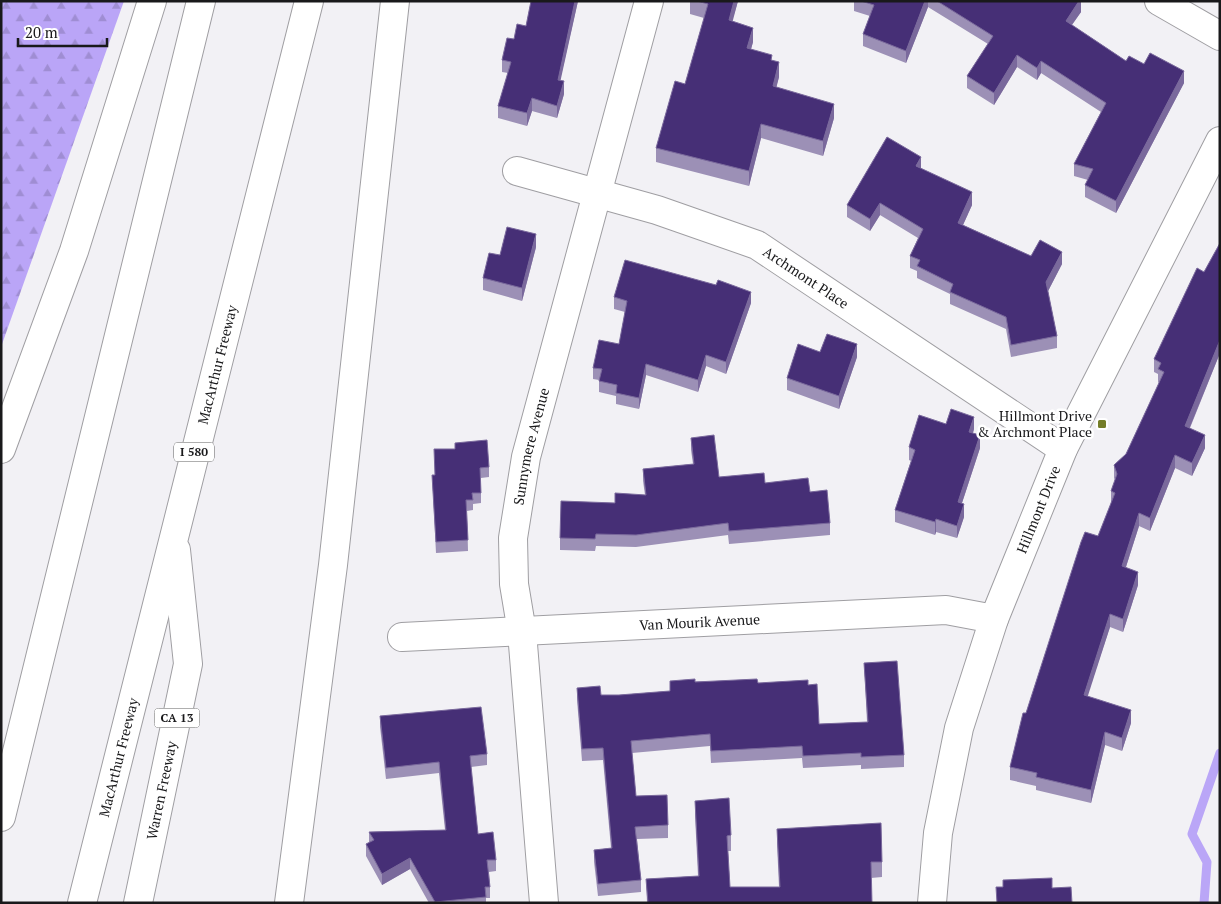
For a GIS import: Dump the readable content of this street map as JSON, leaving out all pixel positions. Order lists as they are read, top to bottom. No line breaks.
{"streets":{"main road":["Archmont Place","MacArthur Freeway","Sunnymere Avenue","I 580","Hillmont Drive","Van Mourik Avenue","CA 13","Warren Freeway"]},"crossings":[["Archmont Place","Sunnymere Avenue"],["Archmont Place","Hillmont Drive"],["MacArthur Freeway","Warren Freeway"],["Sunnymere Avenue","Van Mourik Avenue"],["Hillmont Drive","Van Mourik Avenue"]],"places":{"transit":["Hillmont Drive & Archmont Place"]},"scale_bar":"20 m"}
